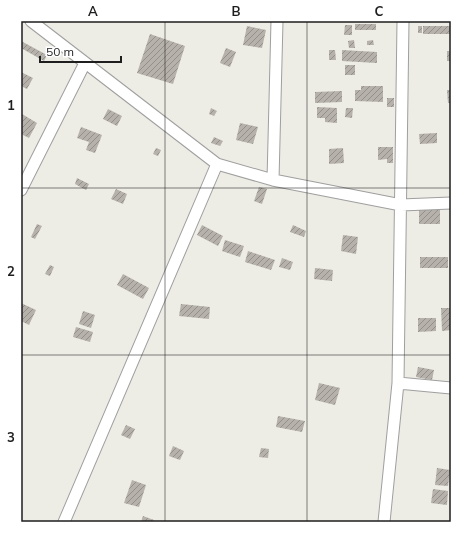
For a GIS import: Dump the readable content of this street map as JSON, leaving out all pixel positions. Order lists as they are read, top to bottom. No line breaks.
{"scale_bar":"50 m","grid":{"columns":["A","B","C"],"rows":["1","2","3"]}}
